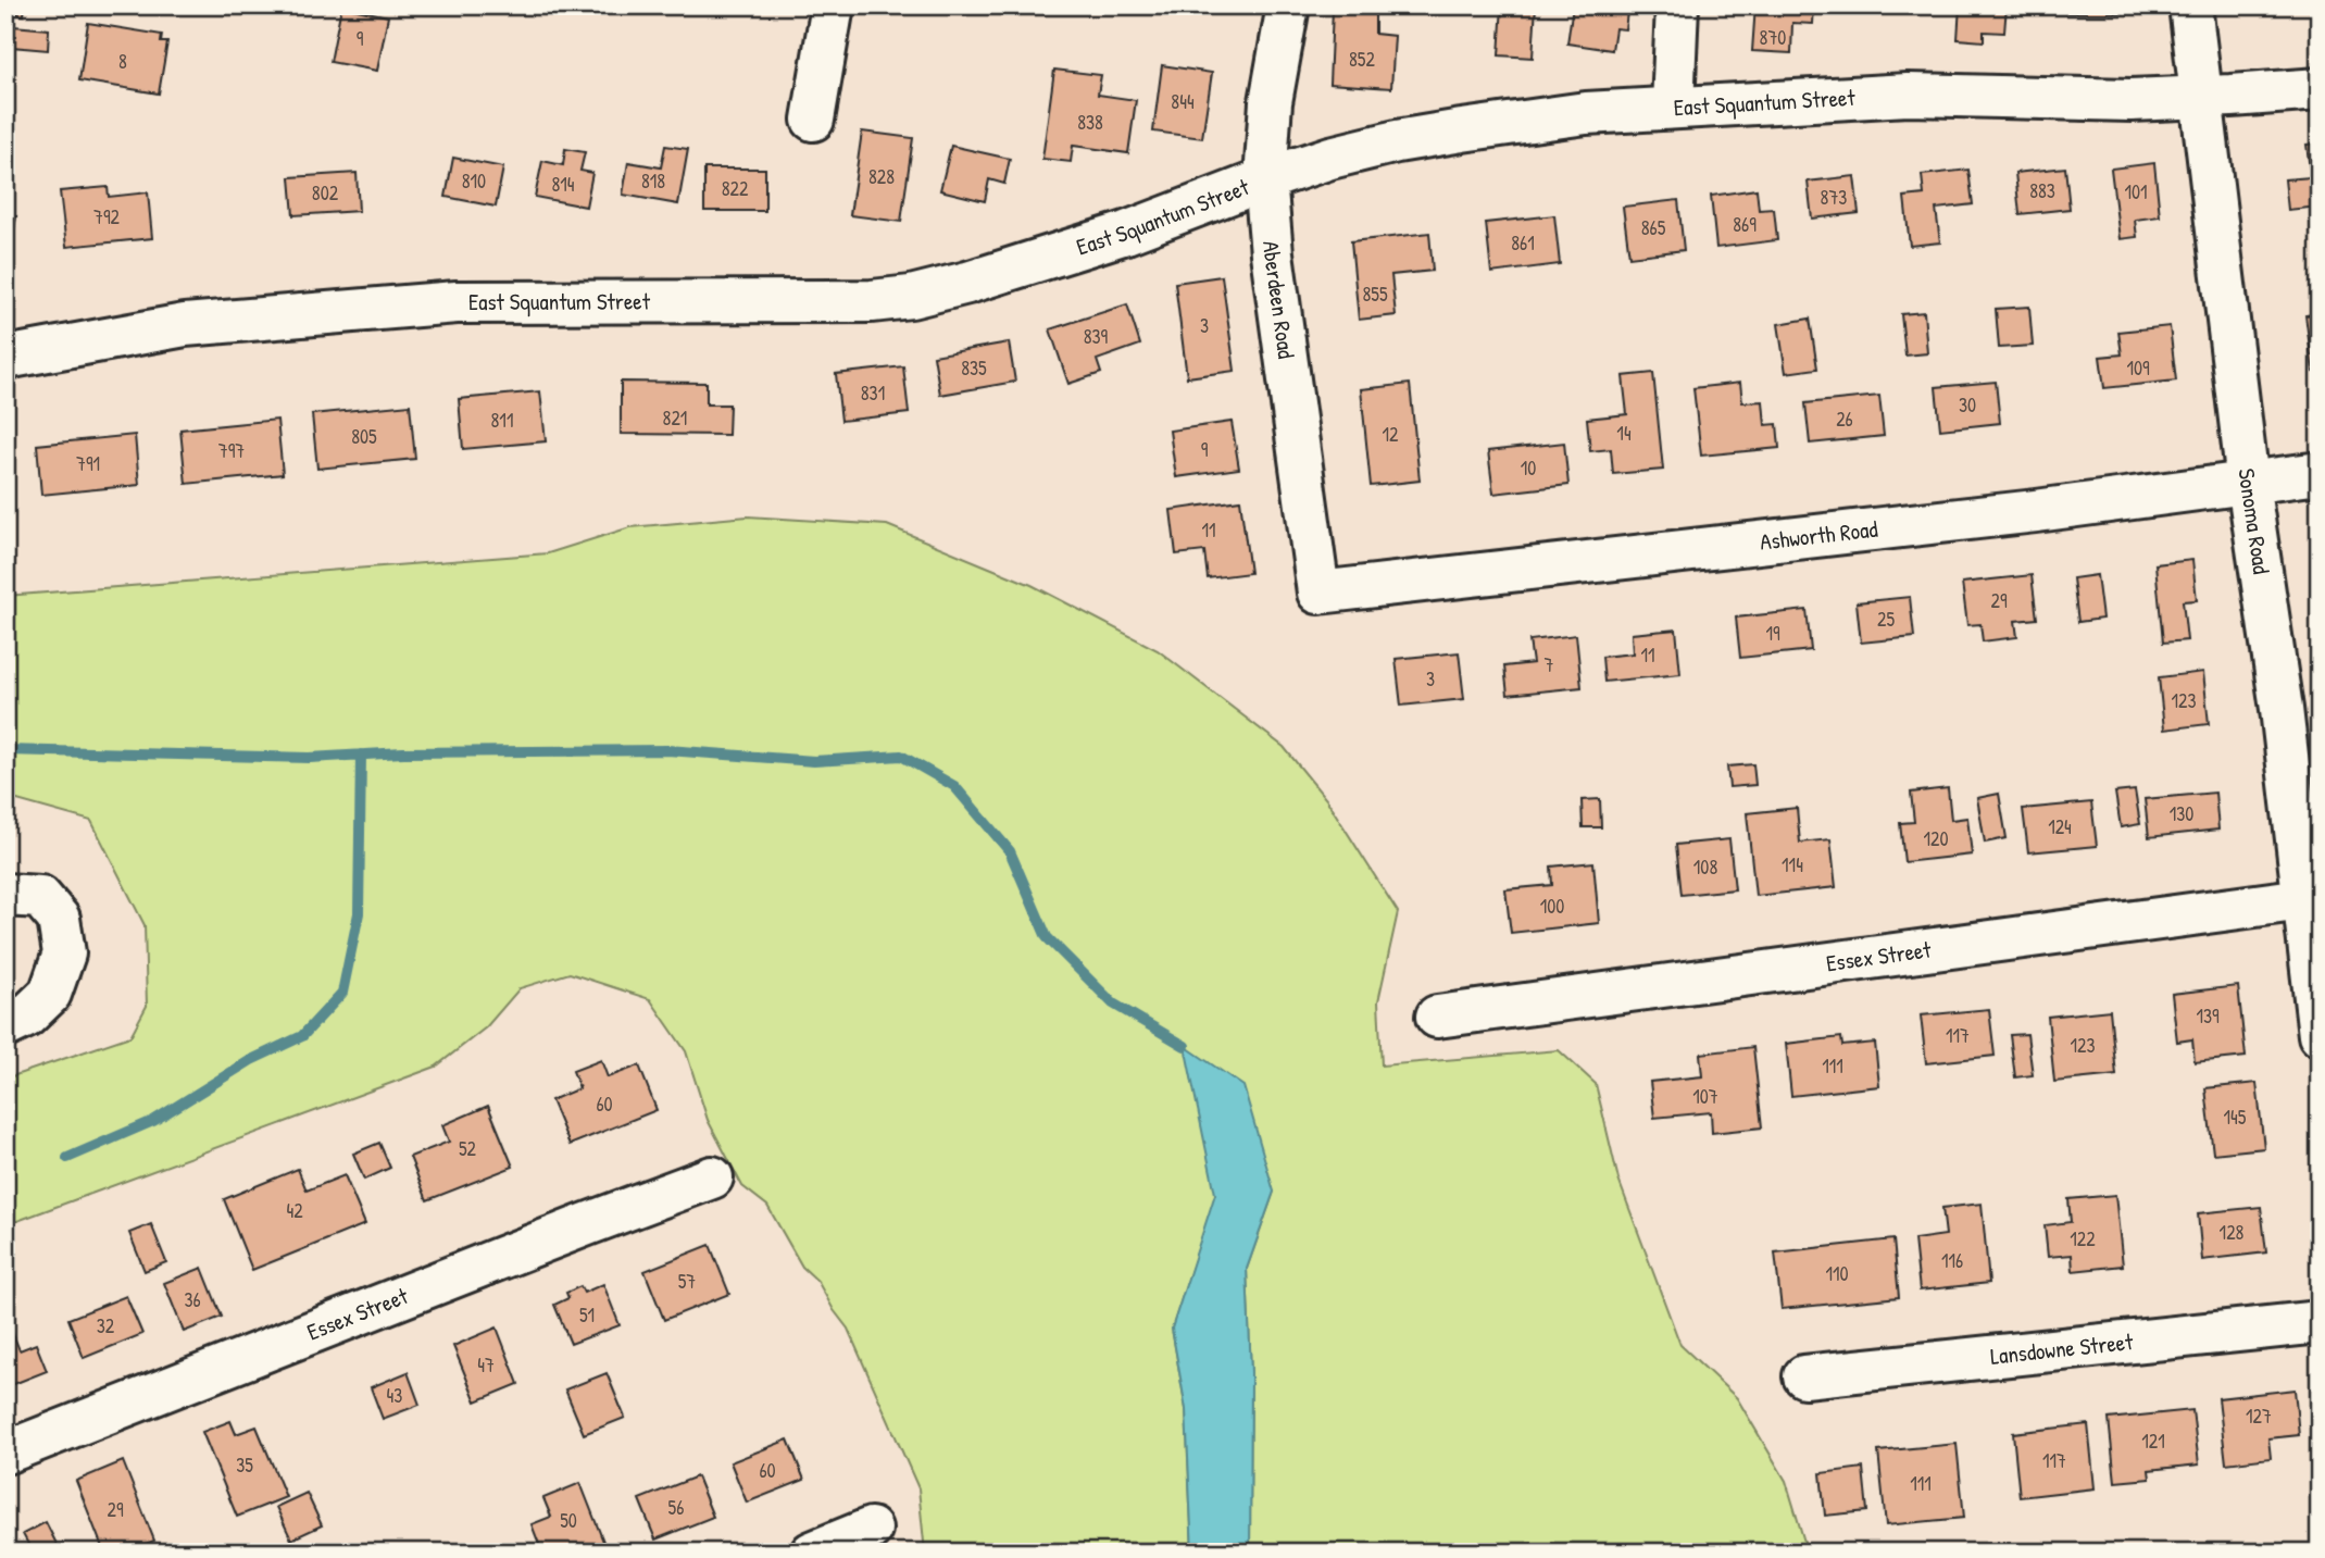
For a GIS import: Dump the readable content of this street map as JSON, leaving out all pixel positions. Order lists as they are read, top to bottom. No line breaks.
{"streets":{"street":["East Squantum Street","Aberdeen Road","Sonoma Road","Ashworth Road","Essex Street","Lansdowne Street"]},"crossings":[["East Squantum Street","Aberdeen Road"],["East Squantum Street","Sonoma Road"],["Aberdeen Road","Ashworth Road"],["Sonoma Road","Ashworth Road"],["Sonoma Road","Essex Street"]],"house_numbers":["870","9","852","8","844","838","828","810","818","814","822","883","101","802","873","792","869","865","861","855","3","839","835","109","831","30","821","26","811","14","12","805","9","797","791","10","11","29","25","19","11","7","3","123","130","124","120","114","108","100","139","117","123","111","107","60","145","52","42","128","122","116","110","57","36","51","32","47","43","127","121","117","35","60","111","56","29","50"]}
